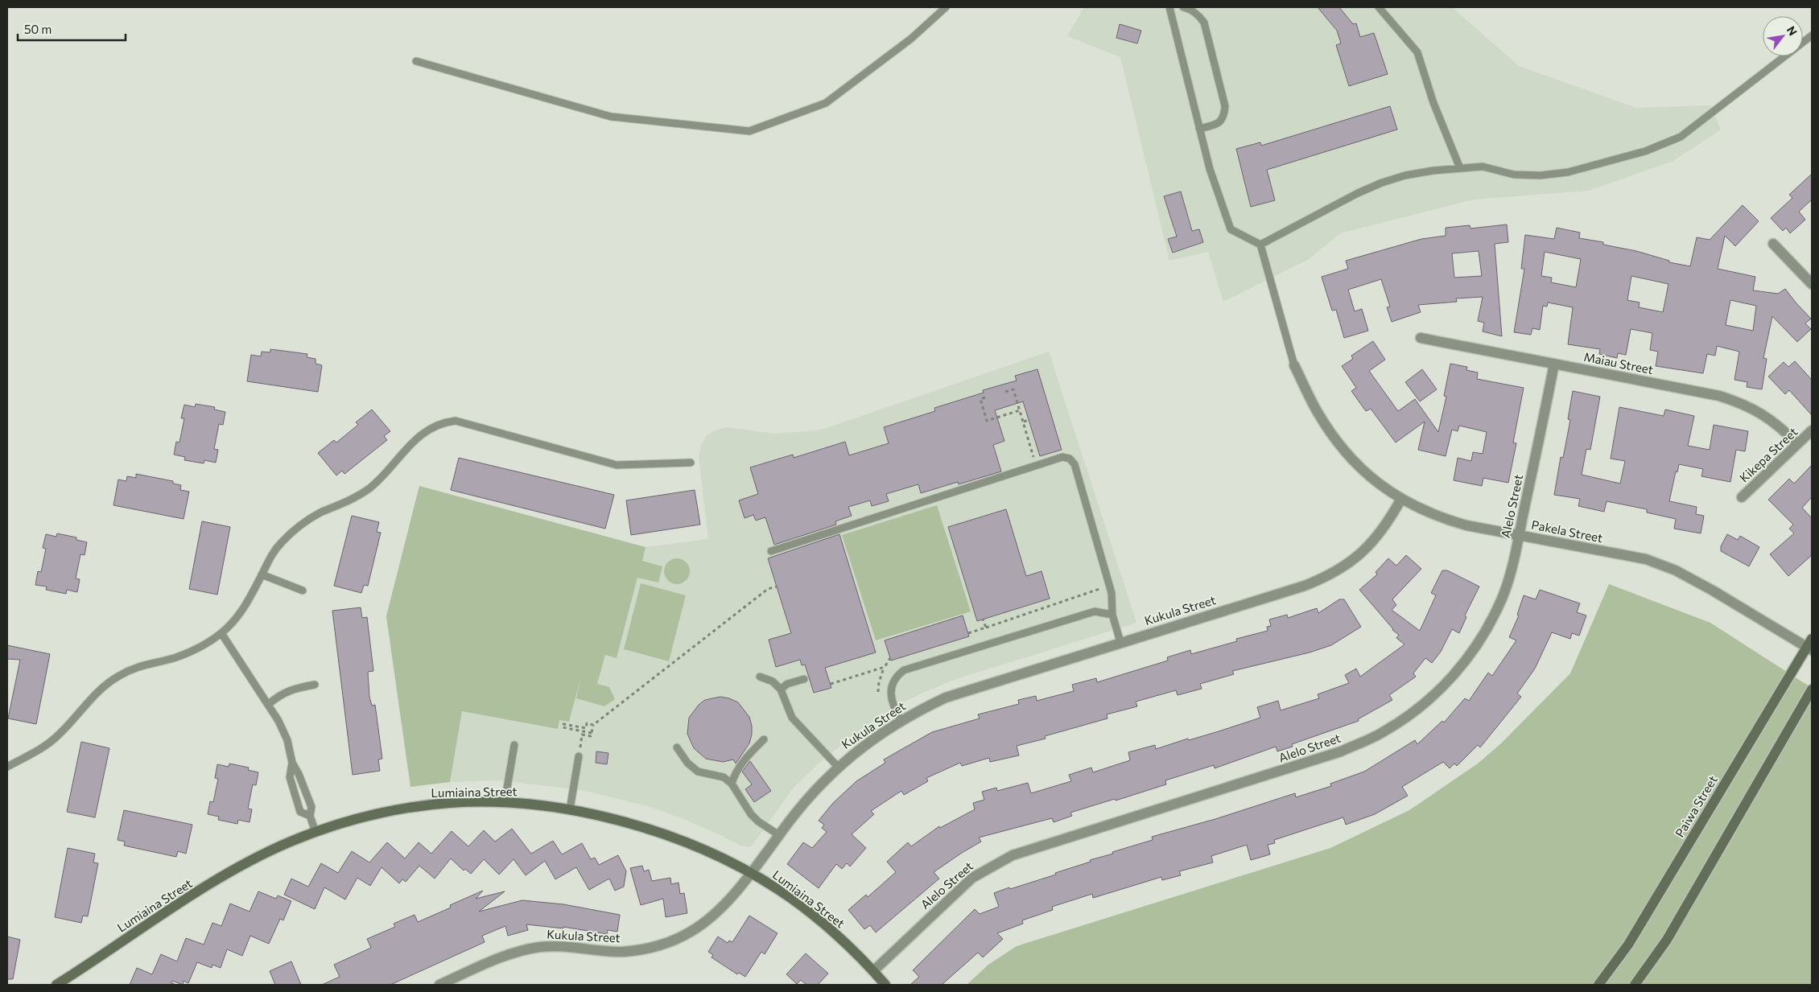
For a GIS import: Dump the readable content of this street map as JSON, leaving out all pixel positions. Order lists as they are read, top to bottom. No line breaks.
{"streets":{"street":["Maiau Street","Kikepa Street","Alelo Street","Pakela Street","Kukula Street","Lumiaina Street","Paiwa Street"]},"crossings":[["Maiau Street","Kikepa Street"],["Maiau Street","Alelo Street"],["Alelo Street","Pakela Street"],["Alelo Street","Lumiaina Street"],["Pakela Street","Kukula Street"],["Pakela Street","Paiwa Street"],["Kukula Street","Lumiaina Street"]],"scale_bar":"50 m","north":"top right"}
